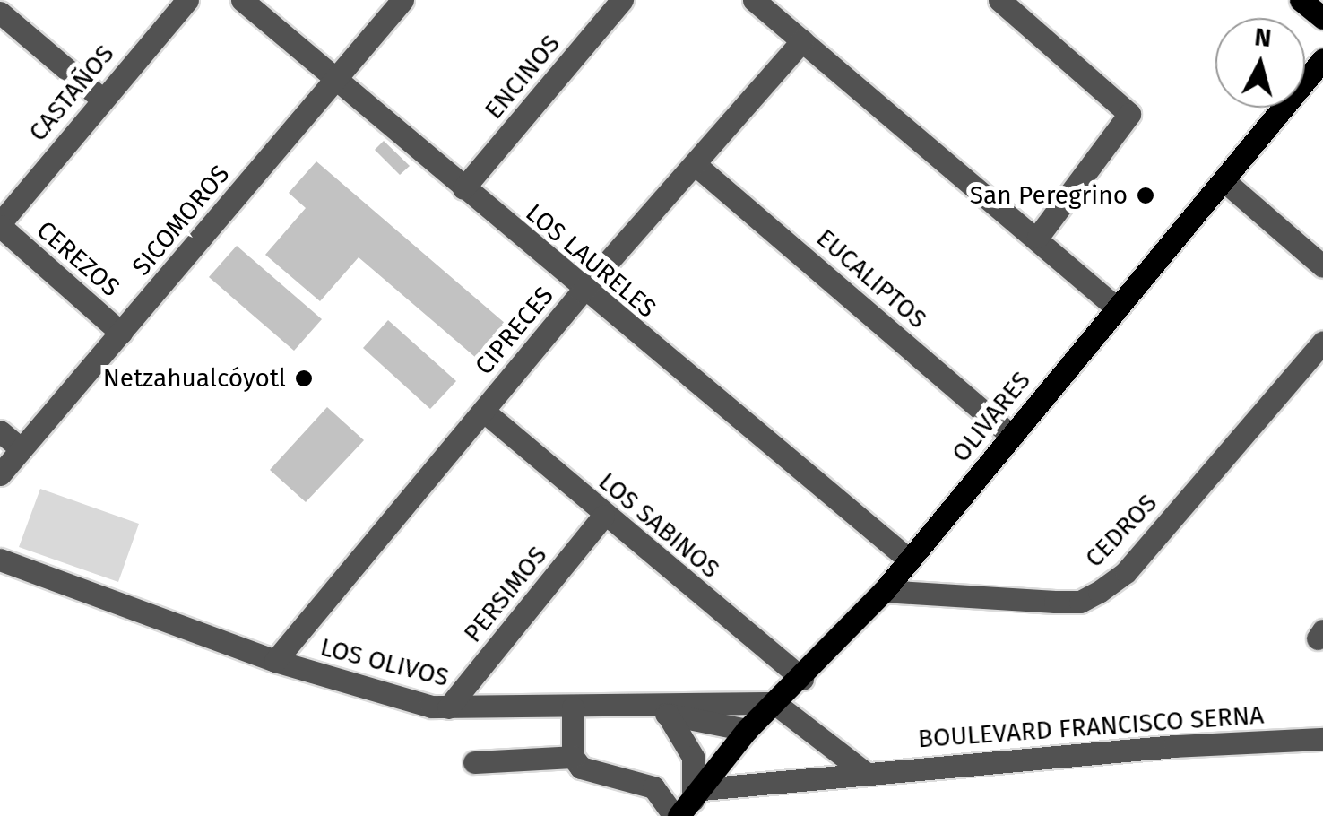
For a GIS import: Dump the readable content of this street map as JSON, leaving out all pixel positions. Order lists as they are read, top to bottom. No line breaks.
{"streets":{"main road":["OLIVARES"],"street":["ENCINOS","CASTAÑOS","SICOMOROS","CEREZOS","LOS LAURELES","EUCALIPTOS","CIPRECES","LOS SABINOS","CEDROS","PERSIMOS","LOS OLIVOS","BOULEVARD FRANCISCO SERNA"]},"crossings":[["ENCINOS","LOS LAURELES"],["CASTAÑOS","CEREZOS"],["SICOMOROS","CEREZOS"],["SICOMOROS","LOS LAURELES"],["LOS LAURELES","CIPRECES"],["LOS LAURELES","OLIVARES"],["EUCALIPTOS","CIPRECES"],["EUCALIPTOS","OLIVARES"],["CIPRECES","LOS SABINOS"],["CIPRECES","LOS OLIVOS"],["OLIVARES","LOS SABINOS"],["OLIVARES","CEDROS"],["OLIVARES","LOS OLIVOS"],["OLIVARES","BOULEVARD FRANCISCO SERNA"],["LOS SABINOS","PERSIMOS"],["PERSIMOS","LOS OLIVOS"]],"places":["San Peregrino","Netzahualcóyotl"],"north":"top"}
